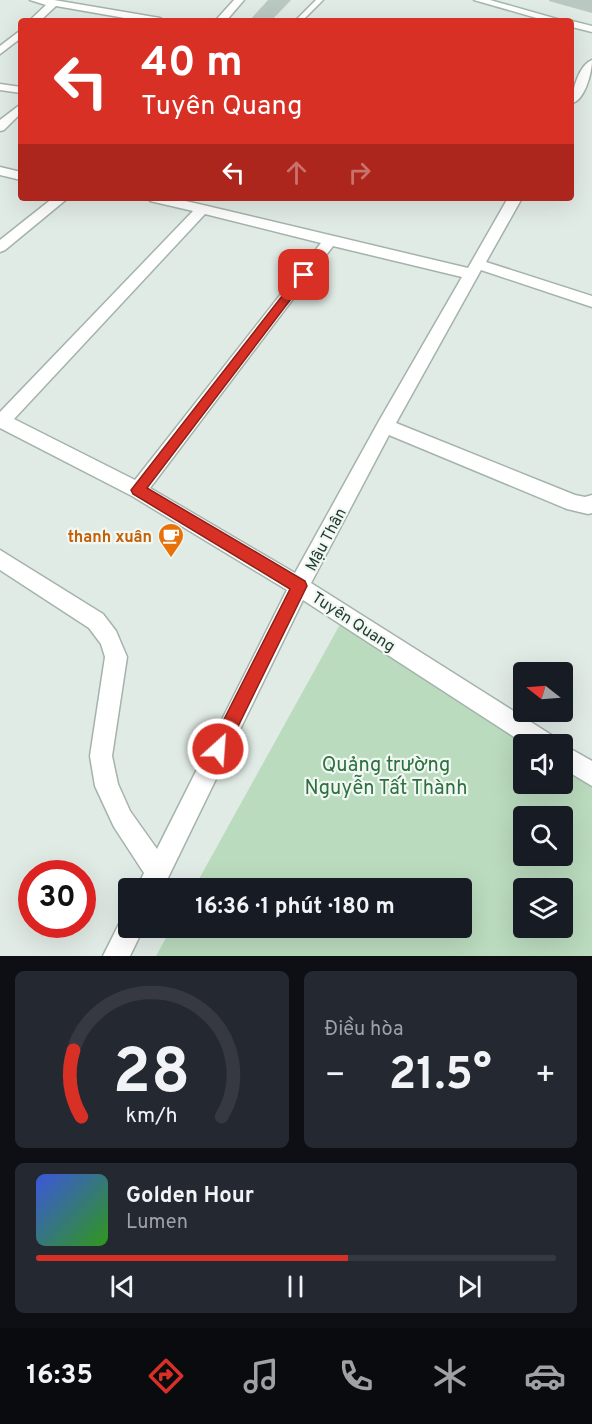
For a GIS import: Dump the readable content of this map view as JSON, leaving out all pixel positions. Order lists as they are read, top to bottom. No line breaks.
{"streets":{"street":["Mậu Thân","Tuyên Quang"]},"crossings":[["Mậu Thân","Tuyên Quang"]],"parks":["Quảng trường Nguyễn Tất Thành"],"places":{"cafe":["thanh xuân"]},"north":"left","page":{"turn":["40 m","Tuyên Quang"],"limit":"30","trip":"16:36 · 1 phút · 180 m","tile":"Điều hòa","heat":["−","21.5°","+"],"song":["Golden Hour","Lumen"],"tabs":"16:35","gauge":["28","km/h"]}}
